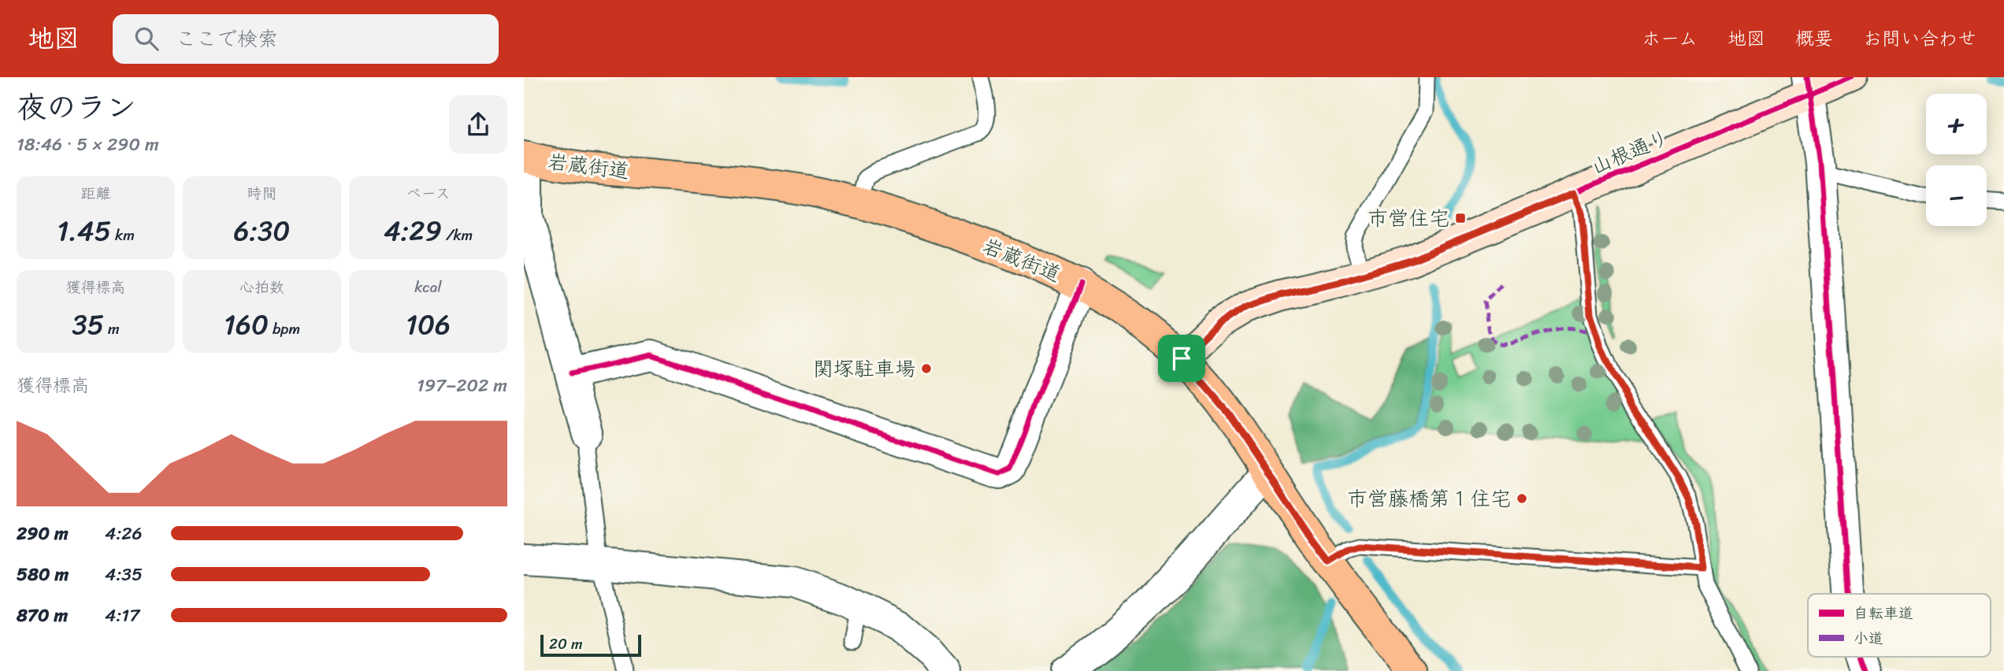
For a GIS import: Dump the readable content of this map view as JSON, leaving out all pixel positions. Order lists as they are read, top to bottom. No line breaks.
{"streets":{"main road":["岩蔵街道"],"street":["山根通り"]},"crossings":[["山根通り","岩蔵街道"]],"places":{"transit":["市営住宅"],"other":["関塚駐車場","市営藤橋第１住宅"]},"legend":["自転車道","小道"],"scale_bar":"20 m","page":{"header":"地図","search":"ここで検索","nav":["ホーム","地図","概要","お問い合わせ"],"heading":["夜のラン","18:46 · 5 × 290 m"],"map_buttons":["+","−"],"stats":[["距離","1.45 km"],["時間","6:30"],["ペース","4:29 /km"],["獲得標高","35 m"],["心拍数","160 bpm"],["kcal","106"]],"chart":["獲得標高","197–202 m"],"list":[{"name":"290 m","note":"4:26"},{"name":"580 m","note":"4:35"},{"name":"870 m","note":"4:17"}],"scale":"20 m"}}
